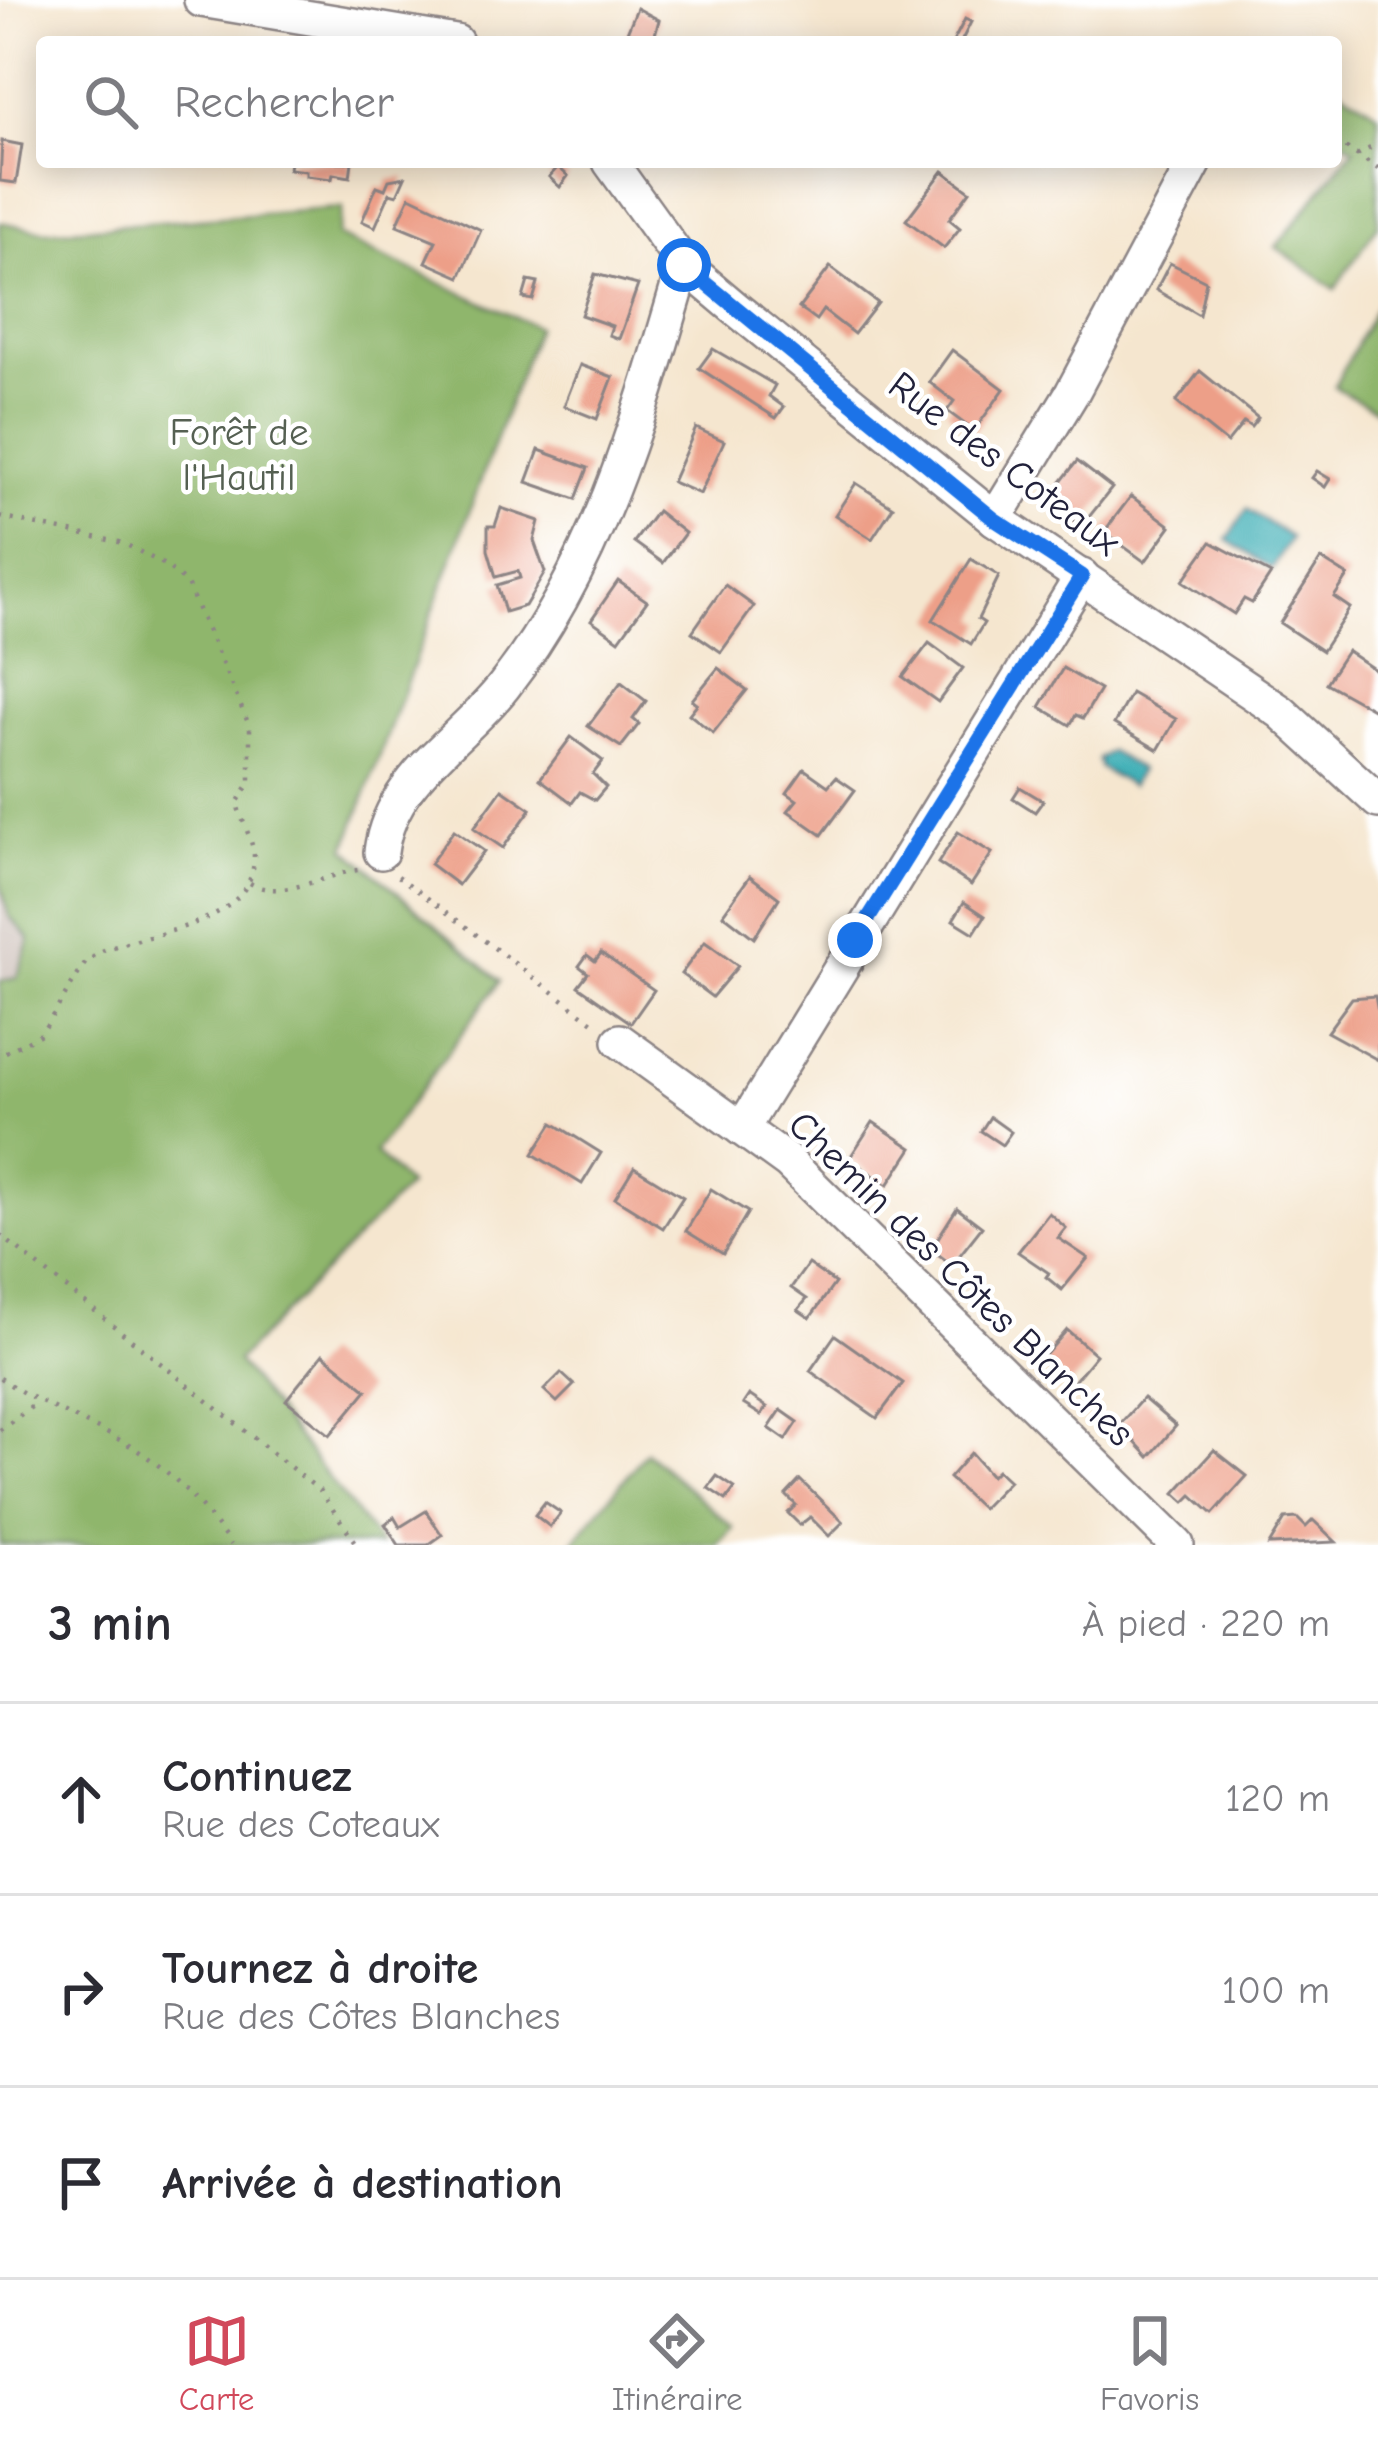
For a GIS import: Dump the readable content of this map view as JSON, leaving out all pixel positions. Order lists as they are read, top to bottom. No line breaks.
{"streets":{"street":["Rue des Coteaux","Chemin des Côtes Blanches"]},"parks":["Forêt de l'Hautil"],"page":{"search":"Rechercher","heading":["3 min","À pied · 220 m"],"list":[["Continuez","Rue des Coteaux","120 m"],["Tournez à droite","Rue des Côtes Blanches","100 m"],"Arrivée à destination"],"nav":["Carte","Itinéraire","Favoris"]}}
